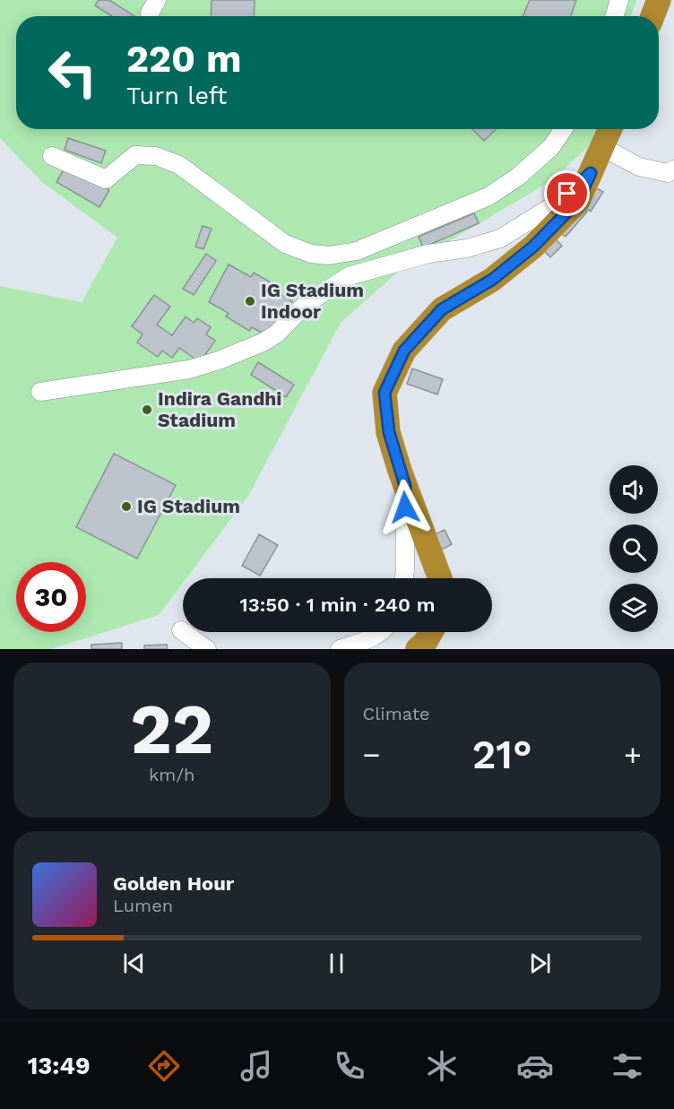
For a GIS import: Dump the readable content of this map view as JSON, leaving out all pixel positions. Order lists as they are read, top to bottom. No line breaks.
{"places":["IG Stadium Indoor","Indira Gandhi Stadium","IG Stadium"],"page":{"turn":["220 m","Turn left"],"limit":"30","trip":"13:50 · 1 min · 240 m","tile":[["22","km/h"],"Climate"],"heat":["−","21°","+"],"song":["Golden Hour","Lumen"],"tabs":"13:49"}}
